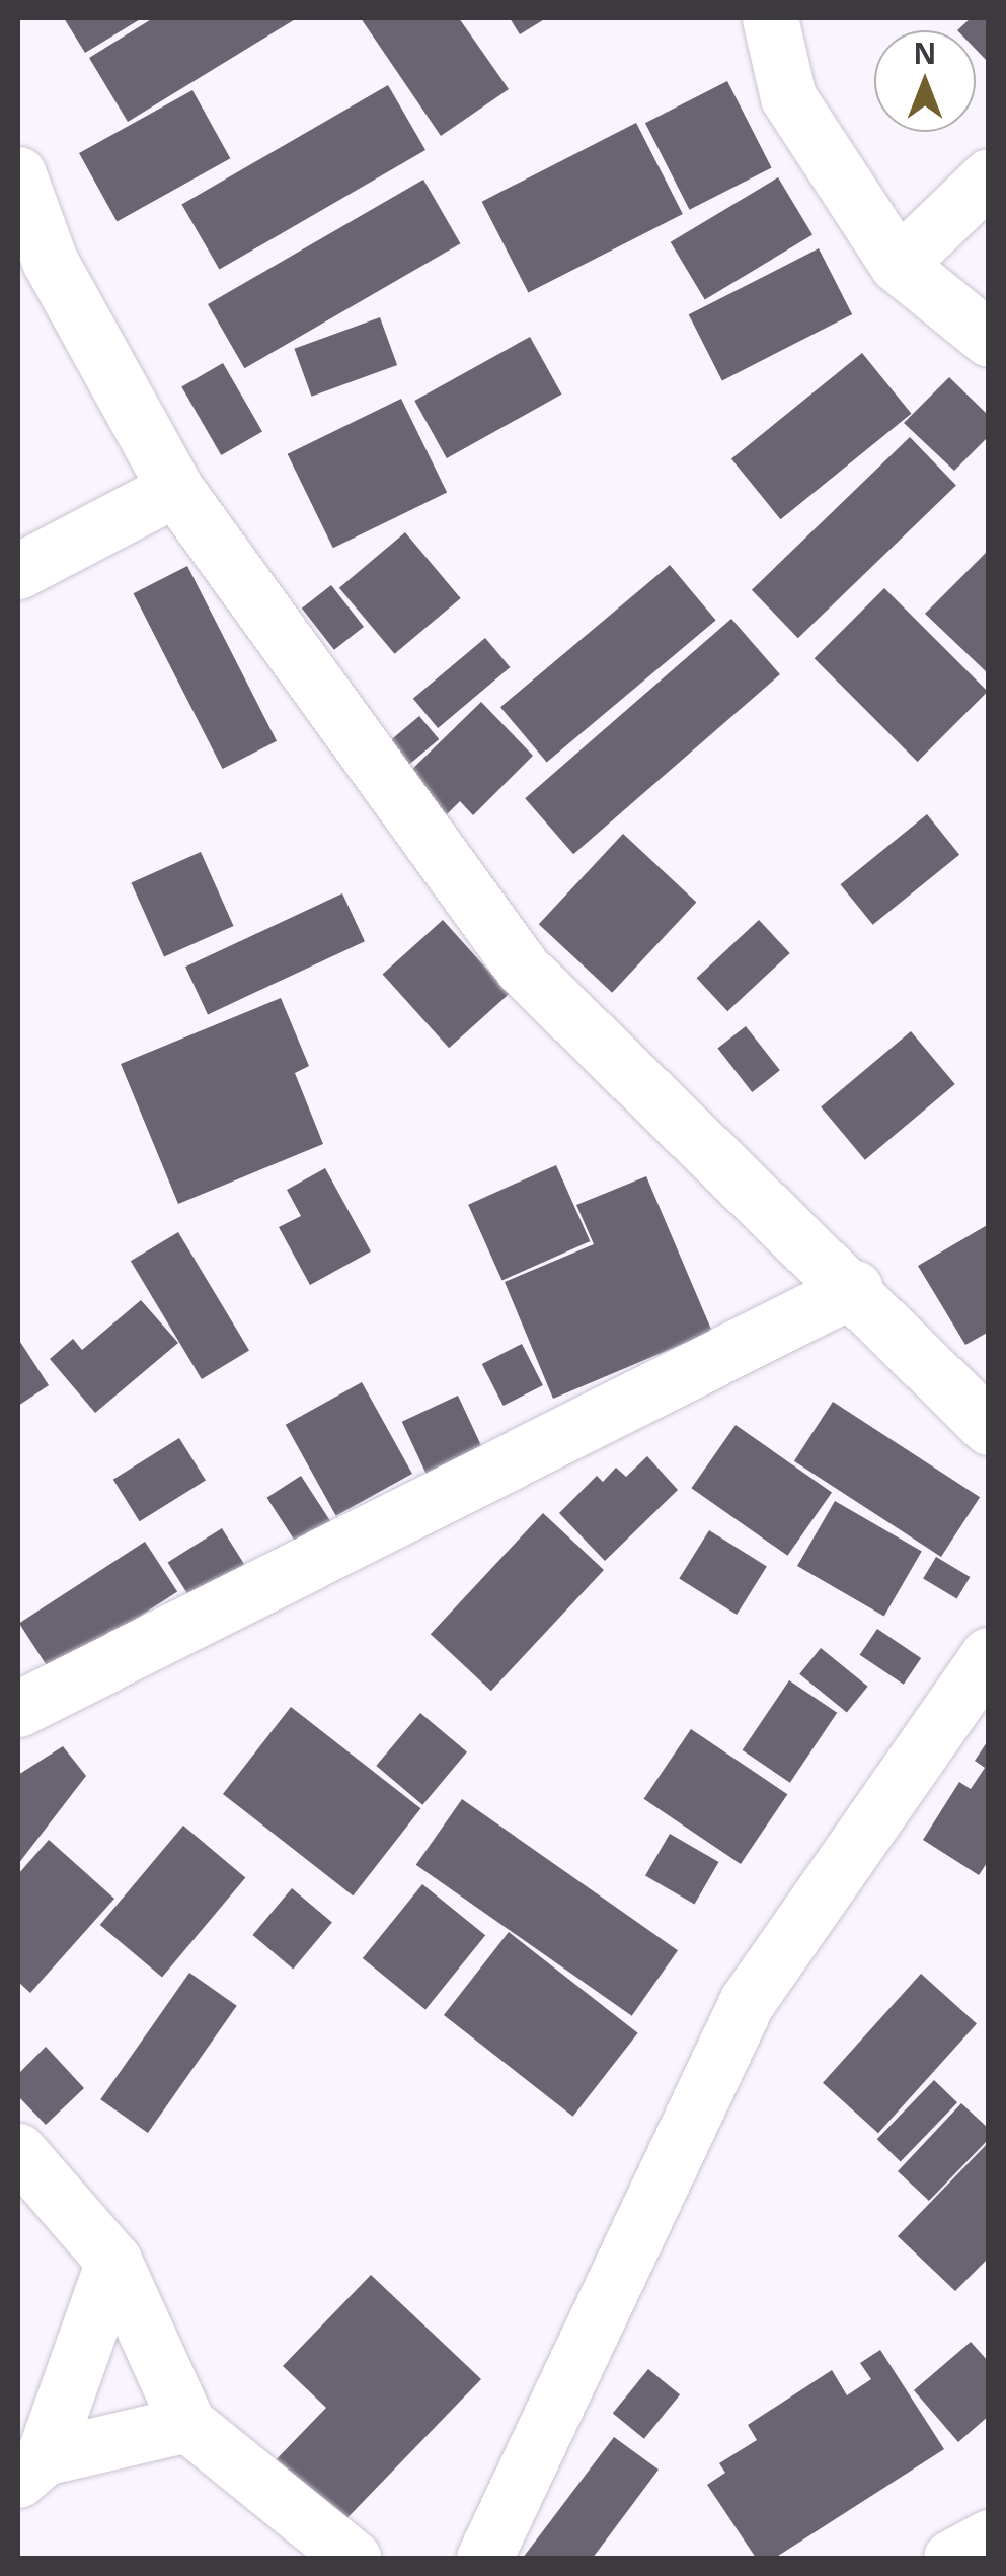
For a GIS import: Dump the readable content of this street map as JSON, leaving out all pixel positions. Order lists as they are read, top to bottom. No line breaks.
{"north":"top"}
